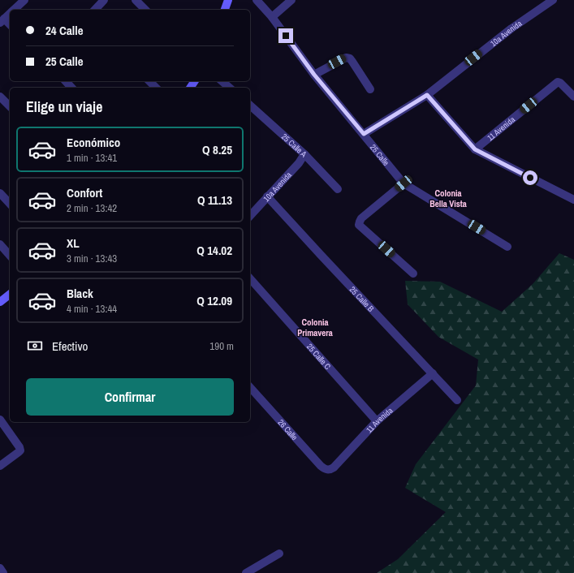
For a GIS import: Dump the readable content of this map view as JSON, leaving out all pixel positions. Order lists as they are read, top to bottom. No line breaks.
{"streets":{"street":["10a Avenida","11 Avenida","25 Calle A","25 Calle","25 Calle B","25 Calle C","26 Calle"]},"crossings":[["10a Avenida","25 Calle A"],["10a Avenida","25 Calle"],["10a Avenida","25 Calle B"],["11 Avenida","25 Calle B"],["11 Avenida","25 Calle C"],["11 Avenida","26 Calle"]],"districts":["Colonia Bella Vista","Colonia Primavera"],"page":{"banner":["24 Calle","25 Calle"],"heading":"Elige un viaje","list":[{"name":"Económico","note":"1 min · 13:41","value":"Q 8.25"},{"name":"Confort","note":"2 min · 13:42","value":"Q 11.13"},{"name":"XL","note":"3 min · 13:43","value":"Q 14.02"},{"name":"Black","note":"4 min · 13:44","value":"Q 12.09"}],"pay":["Efectivo","190 m"],"buttons":"Confirmar"}}
